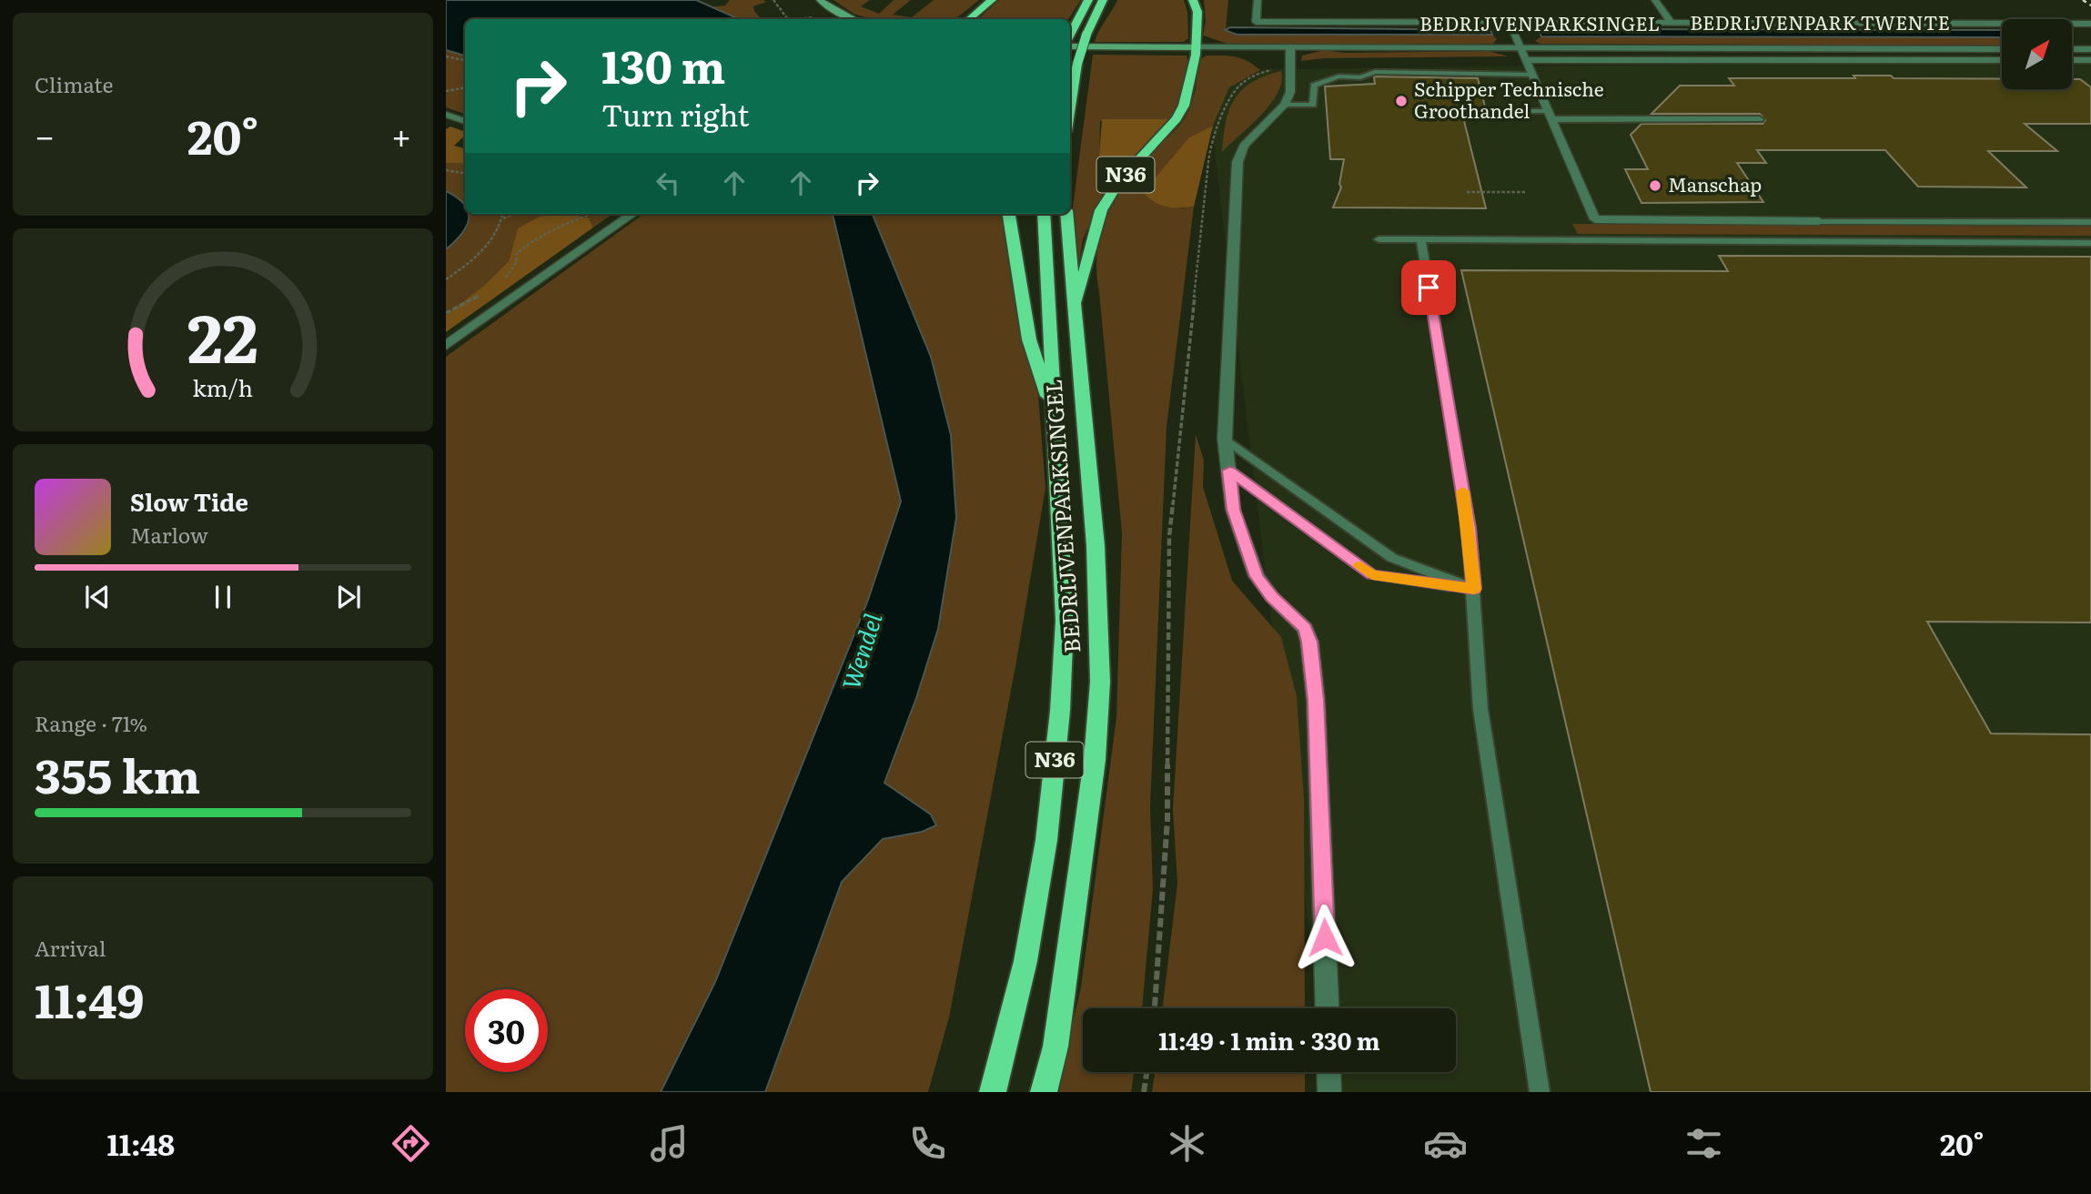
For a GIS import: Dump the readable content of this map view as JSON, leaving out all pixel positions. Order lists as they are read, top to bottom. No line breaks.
{"streets":{"highway":["BEDRIJVENPARKSINGEL","N36"],"street":["BEDRIJVENPARK TWENTE"]},"crossings":[["BEDRIJVENPARKSINGEL","N36"]],"water":["Wendel"],"places":["Schipper Technische Groothandel","Manschap"],"north":"top right","page":{"tile":["Climate",["Range · 71%","355 km"],["Arrival","11:49"]],"turn":["130 m","Turn right"],"heat":["−","20°","+"],"song":["Slow Tide","Marlow"],"limit":"30","trip":"11:49 · 1 min · 330 m","tabs":["11:48","20°"],"gauge":["22","km/h"]}}
